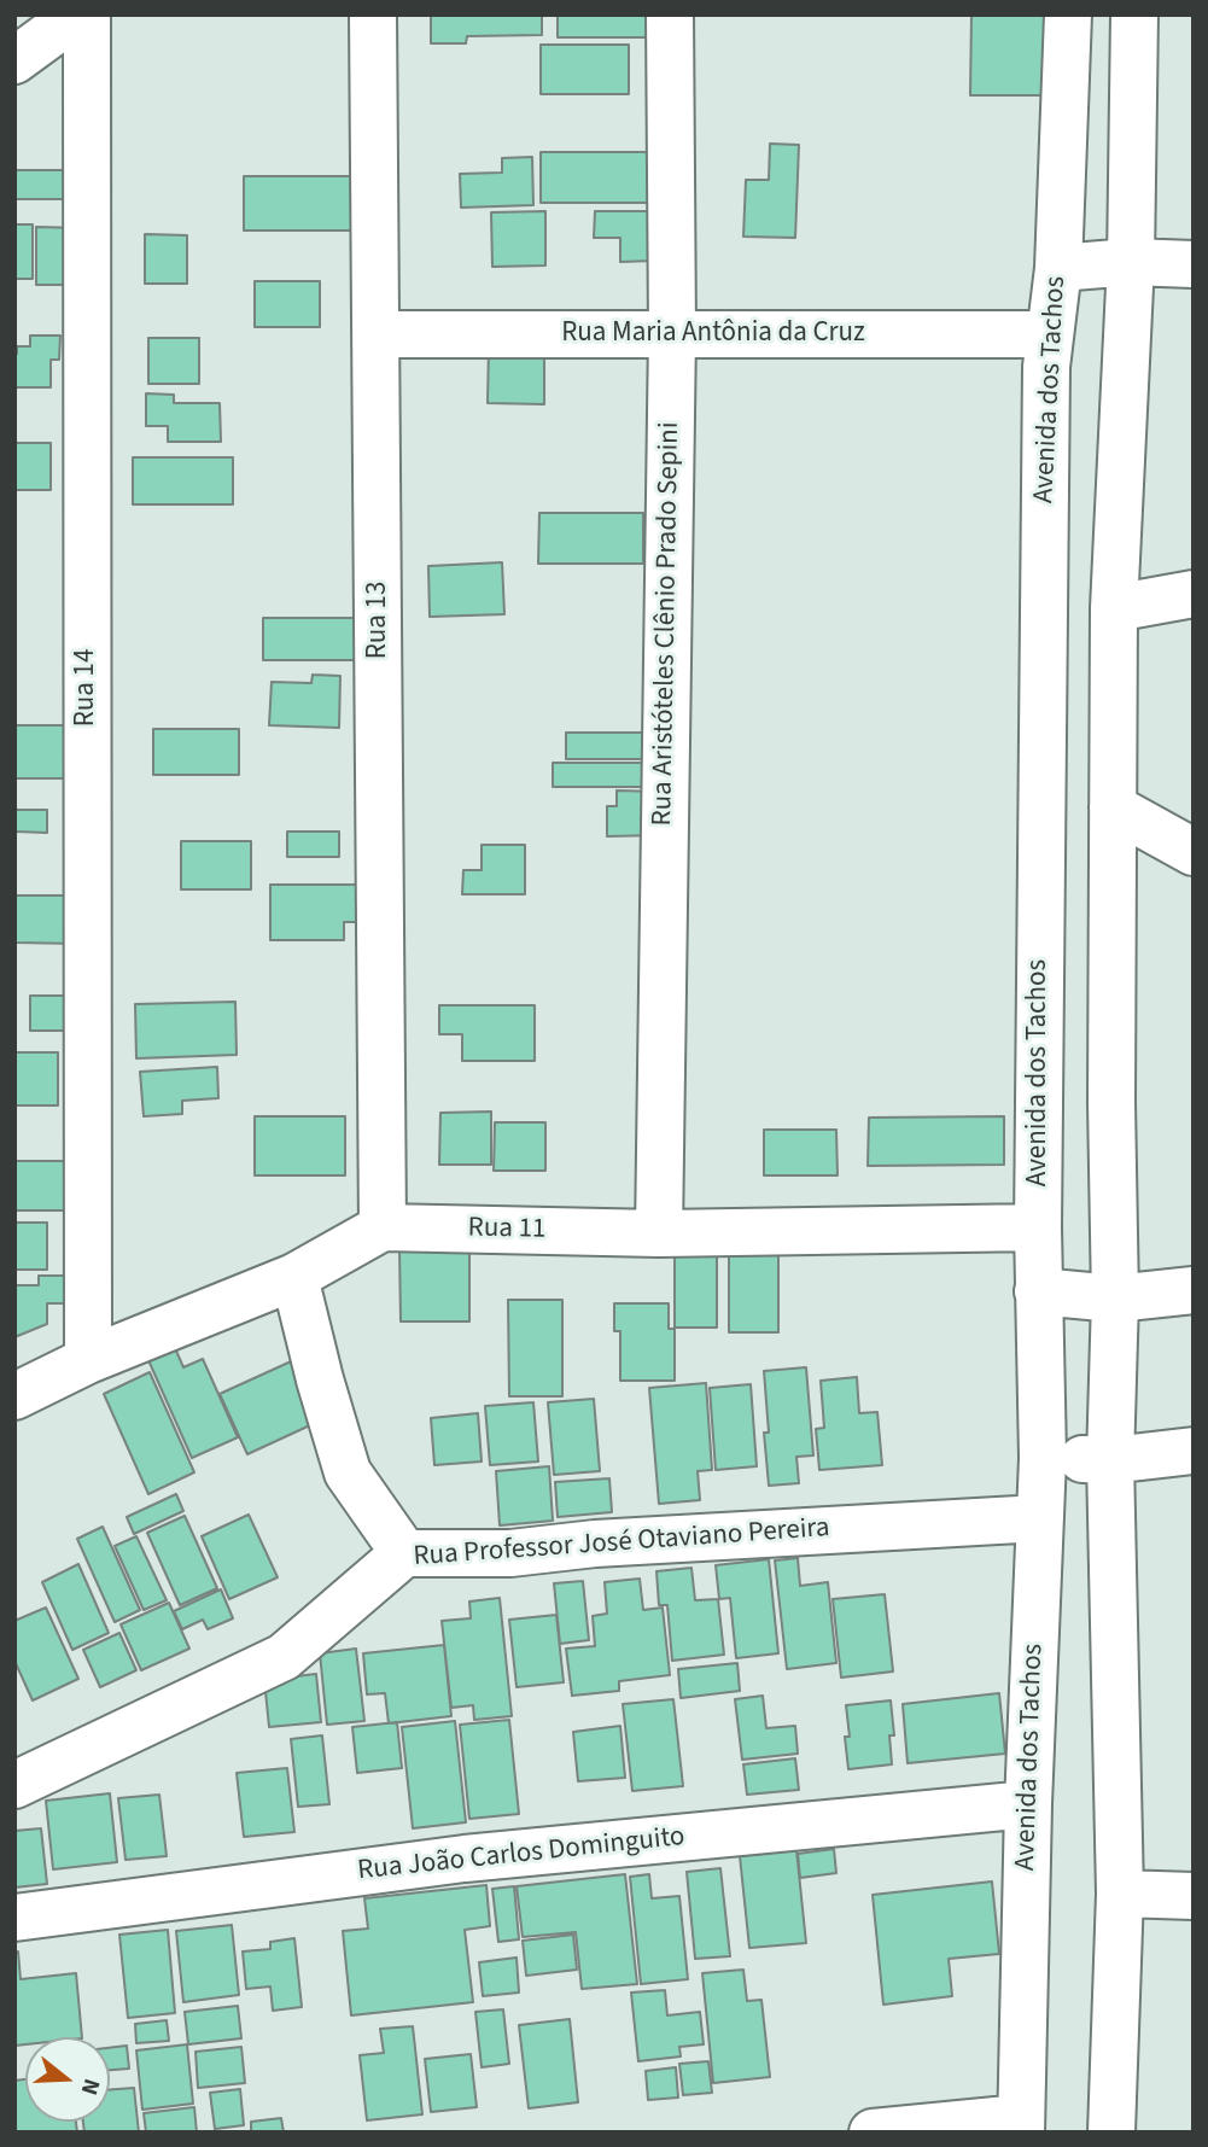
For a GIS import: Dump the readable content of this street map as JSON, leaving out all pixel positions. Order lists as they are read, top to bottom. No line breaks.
{"streets":{"street":["Rua Maria Antônia da Cruz","Avenida dos Tachos","Rua 13","Rua Aristóteles Clênio Prado Sepini","Rua 14","Rua 11","Rua Professor José Otaviano Pereira","Rua João Carlos Dominguito"]},"crossings":[["Rua Maria Antônia da Cruz","Avenida dos Tachos"],["Rua Maria Antônia da Cruz","Rua 13"],["Rua Maria Antônia da Cruz","Rua Aristóteles Clênio Prado Sepini"],["Avenida dos Tachos","Rua 11"],["Avenida dos Tachos","Rua Professor José Otaviano Pereira"],["Avenida dos Tachos","Rua João Carlos Dominguito"],["Rua 13","Rua 11"],["Rua Aristóteles Clênio Prado Sepini","Rua 11"]],"north":"right"}
